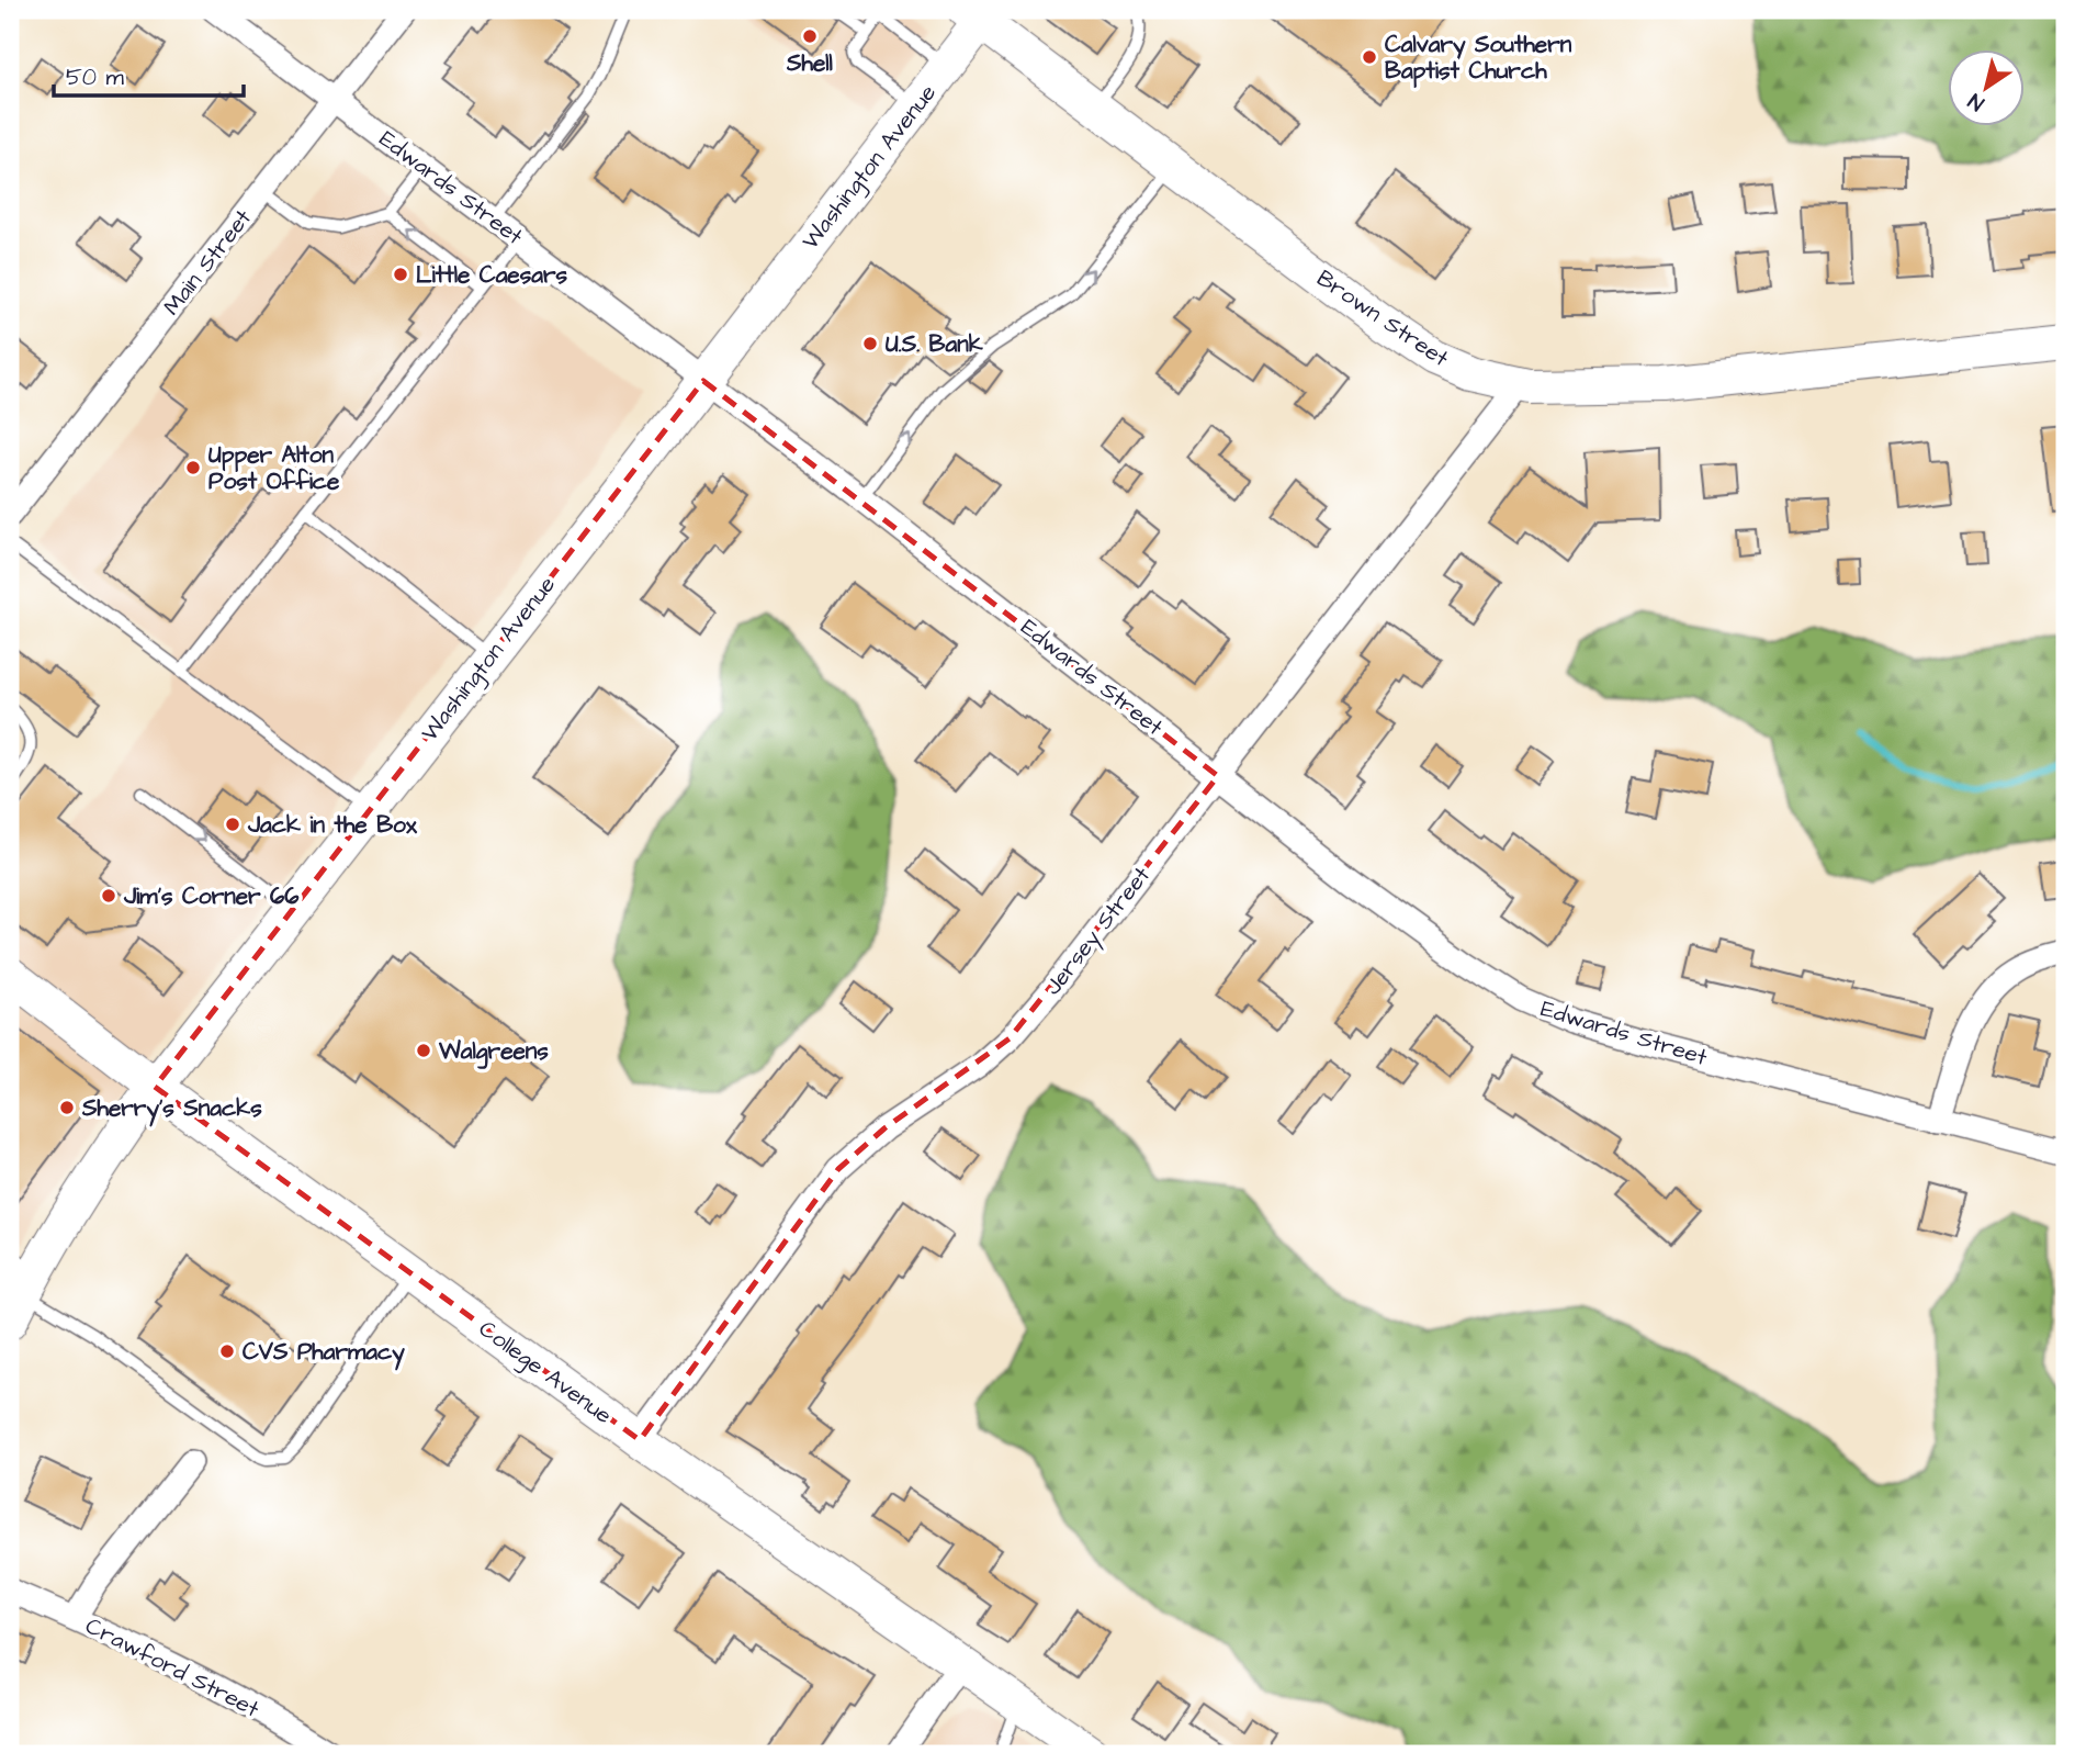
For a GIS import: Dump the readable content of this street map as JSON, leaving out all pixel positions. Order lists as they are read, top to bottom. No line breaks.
{"streets":{"main road":["Washington Avenue","Brown Street","College Avenue"],"street":["Edwards Street","Main Street","Jersey Street","Crawford Street"]},"crossings":[["Washington Avenue","Edwards Street"],["Washington Avenue","Brown Street"],["Washington Avenue","College Avenue"],["Edwards Street","Main Street"],["Edwards Street","Jersey Street"],["Brown Street","Jersey Street"],["Jersey Street","College Avenue"]],"places":["Shell","Calvary Southern Baptist Church","Little Caesars","U.S. Bank","Upper Alton Post Office","Jack in the Box","Jim's Corner 66","Walgreens","Sherry's Snacks","CVS Pharmacy"],"scale_bar":"50 m","north":"bottom left"}
